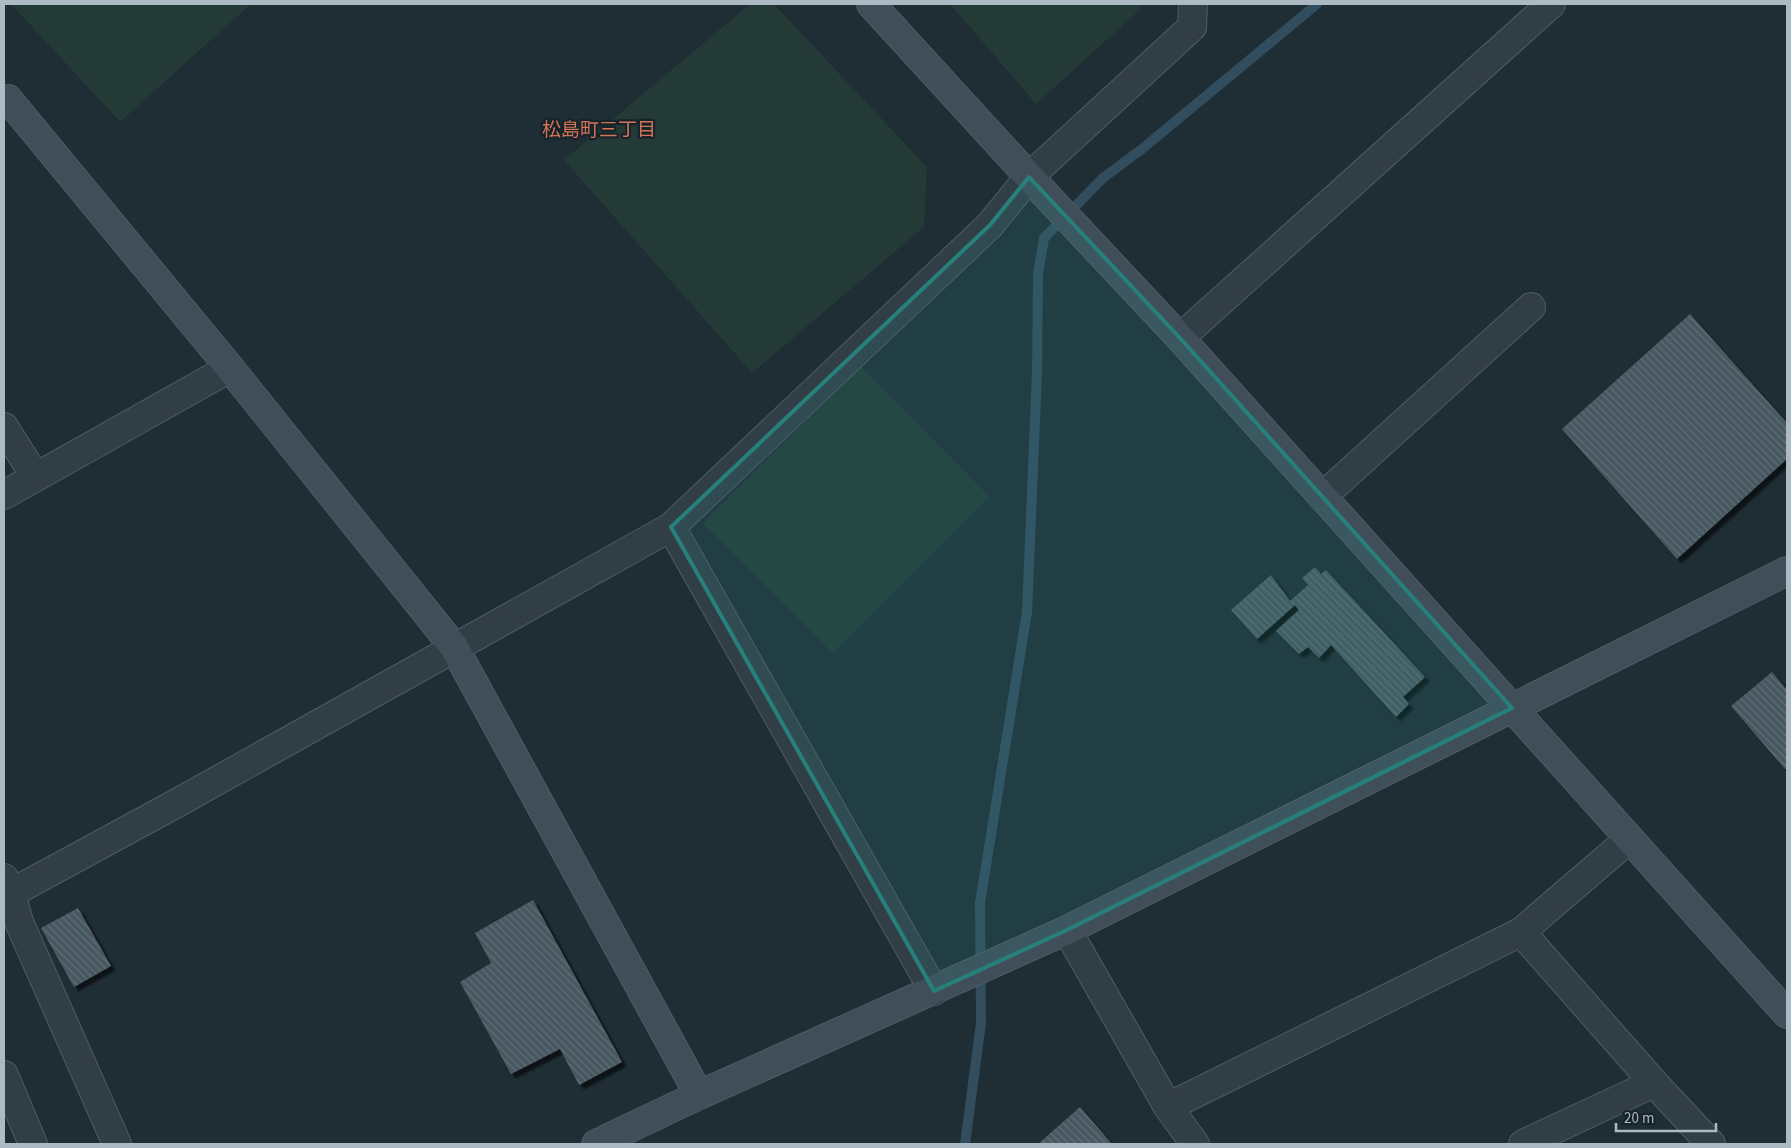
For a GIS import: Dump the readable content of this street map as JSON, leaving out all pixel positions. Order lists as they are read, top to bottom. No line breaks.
{"districts":["松島町三丁目"],"scale_bar":"20 m"}
